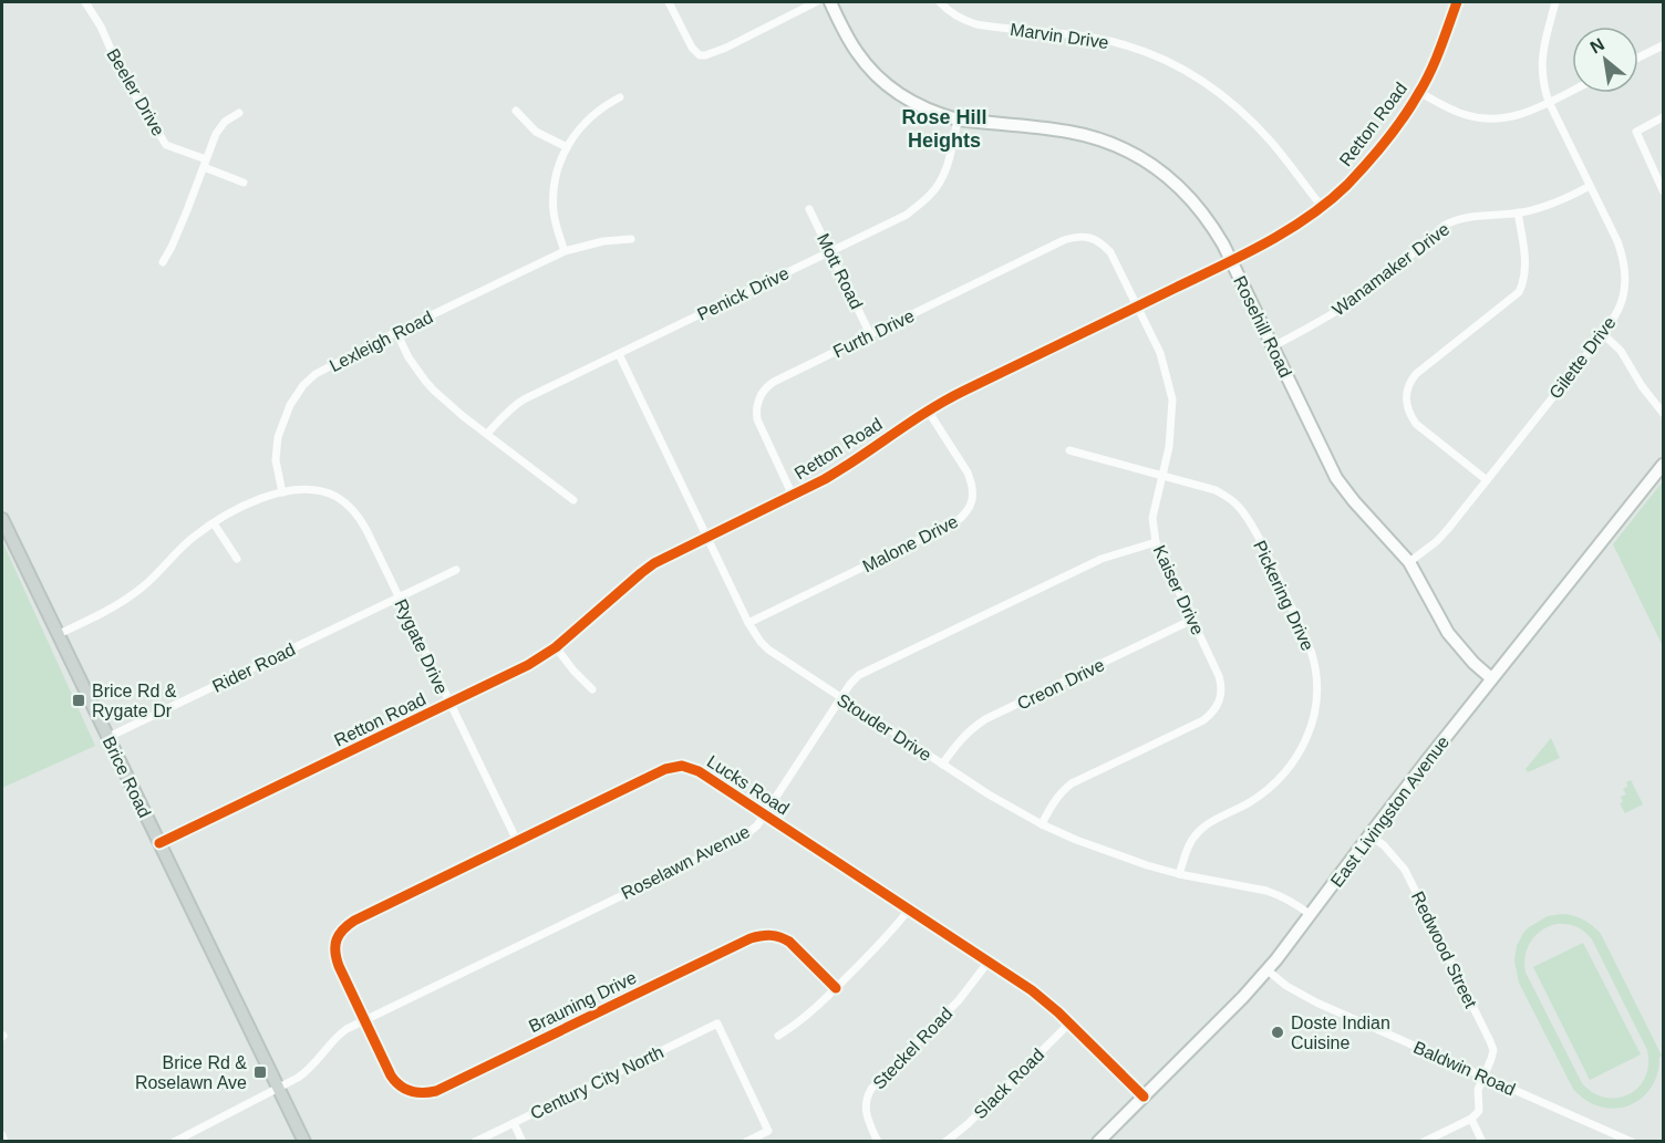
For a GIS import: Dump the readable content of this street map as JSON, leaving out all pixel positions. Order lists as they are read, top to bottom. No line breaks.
{"streets":{"main road":["Brice Road"],"street":["Marvin Drive","Beeler Drive","Retton Road","Wanamaker Drive","Mott Road","Penick Drive","Rosehill Road","Furth Drive","Lexleigh Road","Gilette Drive","Malone Drive","Kaiser Drive","Pickering Drive","Rygate Drive","Rider Road","Creon Drive","Stouder Drive","Lucks Road","East Livingston Avenue","Roselawn Avenue","Redwood Street","Brauning Drive","Steckel Road","Baldwin Road","Century City North","Slack Road"]},"crossings":[["Marvin Drive","Retton Road"],["Retton Road","Rosehill Road"],["Retton Road","Furth Drive"],["Retton Road","Malone Drive"],["Retton Road","Kaiser Drive"],["Retton Road","Rygate Drive"],["Retton Road","Stouder Drive"],["Retton Road","Brice Road"],["Wanamaker Drive","Rosehill Road"],["Wanamaker Drive","Gilette Drive"],["Mott Road","Penick Drive"],["Mott Road","Furth Drive"],["Penick Drive","Rosehill Road"],["Penick Drive","Stouder Drive"],["Rosehill Road","Gilette Drive"],["Rosehill Road","East Livingston Avenue"],["Furth Drive","Kaiser Drive"],["Lexleigh Road","Rygate Drive"],["Malone Drive","Stouder Drive"],["Kaiser Drive","Pickering Drive"],["Kaiser Drive","Creon Drive"],["Kaiser Drive","Stouder Drive"],["Kaiser Drive","Roselawn Avenue"],["Pickering Drive","Stouder Drive"],["Rygate Drive","Rider Road"],["Rygate Drive","Lucks Road"],["Rider Road","Brice Road"],["Creon Drive","Stouder Drive"],["Stouder Drive","East Livingston Avenue"],["Stouder Drive","Roselawn Avenue"],["Brice Road","Roselawn Avenue"],["Lucks Road","East Livingston Avenue"],["Lucks Road","Roselawn Avenue"],["Lucks Road","Brauning Drive"],["Lucks Road","Steckel Road"],["Lucks Road","Slack Road"],["East Livingston Avenue","Redwood Street"],["East Livingston Avenue","Baldwin Road"],["Roselawn Avenue","Brauning Drive"],["Redwood Street","Baldwin Road"]],"districts":["Rose Hill Heights"],"places":{"transit":["Brice Rd & Rygate Dr","Brice Rd & Roselawn Ave"],"other":["Doste Indian Cuisine"]},"north":"top left"}
